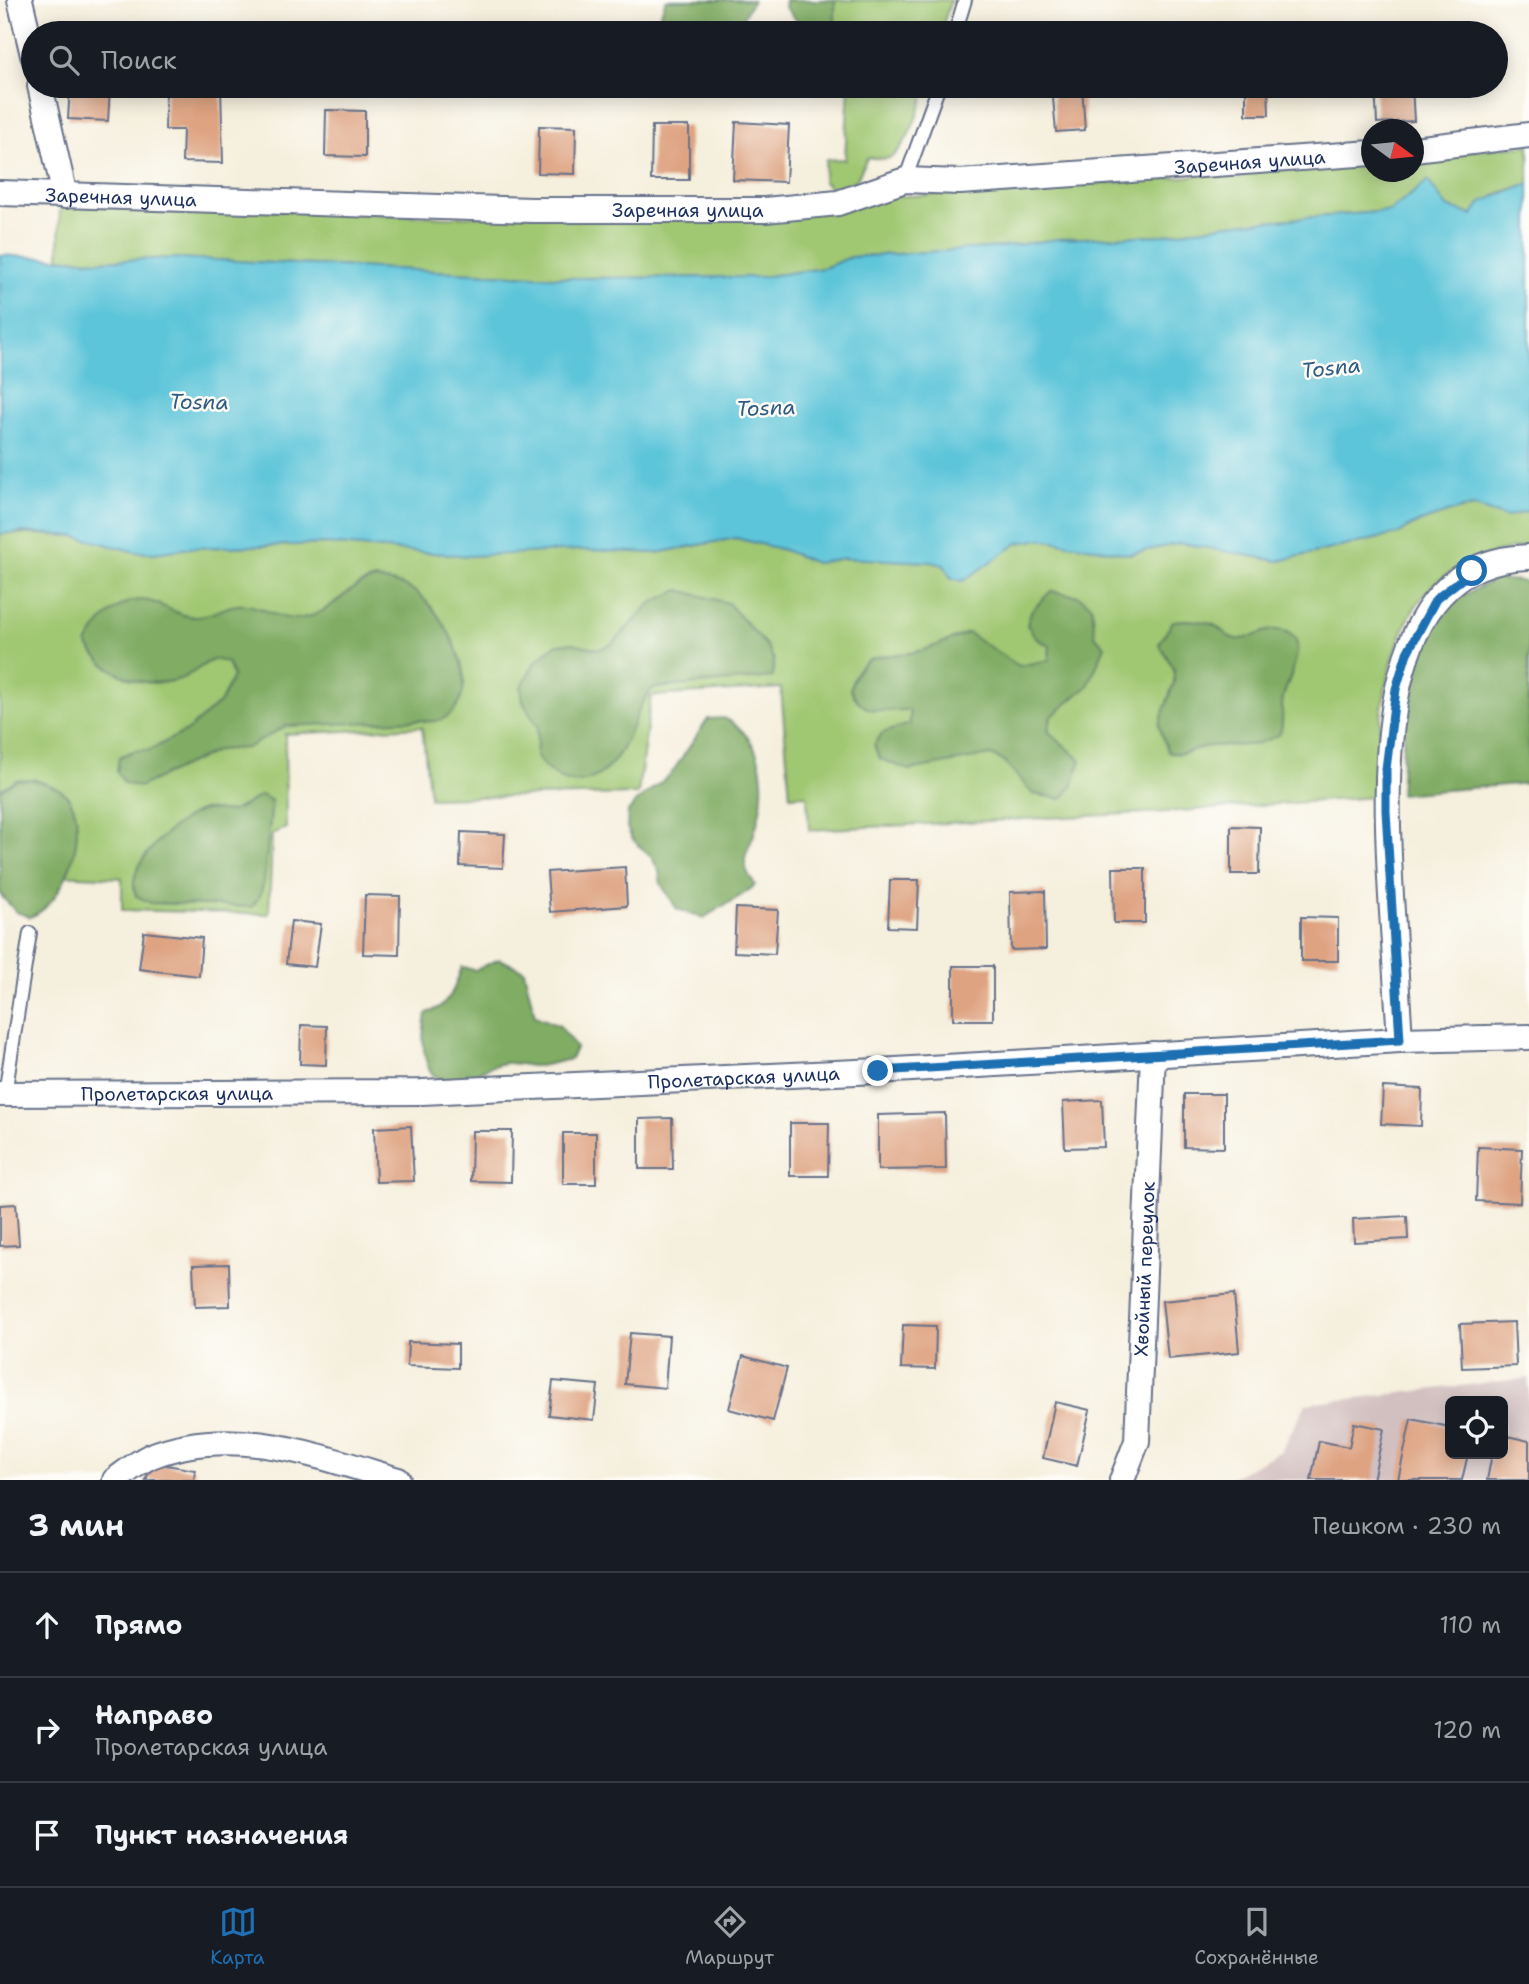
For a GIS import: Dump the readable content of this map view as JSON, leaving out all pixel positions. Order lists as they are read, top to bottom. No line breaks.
{"streets":{"street":["Заречная улица","Пролетарская улица","Хвойный переулок"]},"crossings":[["Пролетарская улица","Хвойный переулок"]],"water":["Tosna"],"north":"right","page":{"search":"Поиск","heading":["3 мин","Пешком · 230 m"],"list":[["Прямо","110 m"],["Направо","Пролетарская улица","120 m"],"Пункт назначения"],"nav":["Карта","Маршрут","Сохранённые"]}}
